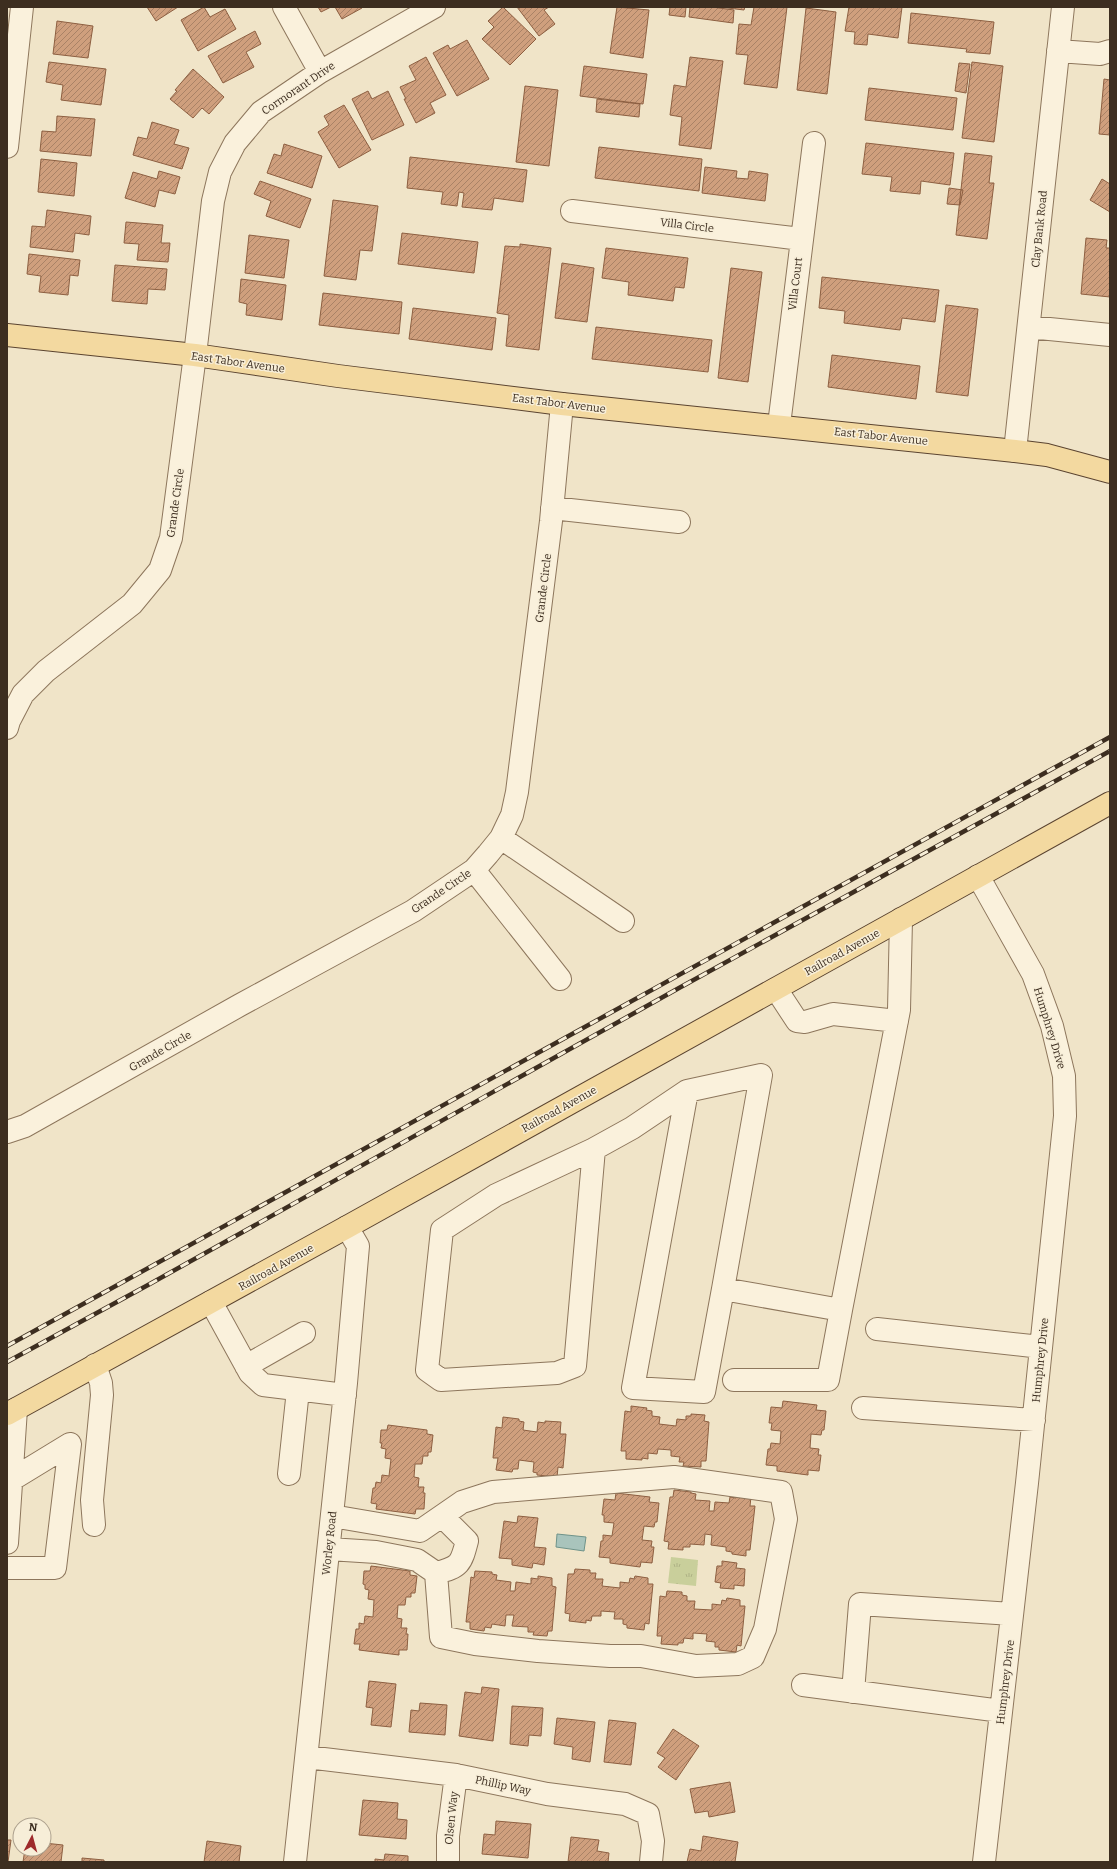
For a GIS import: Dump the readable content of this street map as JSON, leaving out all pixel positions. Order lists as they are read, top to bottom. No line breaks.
{"streets":{"main road":["East Tabor Avenue","Railroad Avenue"],"street":["Cormorant Drive","Villa Circle","Clay Bank Road","Villa Court","Grande Circle","Humphrey Drive","Worley Road","Phillip Way","Olsen Way"]},"crossings":[["Cormorant Drive","East Tabor Avenue"],["Cormorant Drive","Grande Circle"],["Villa Circle","Villa Court"],["Clay Bank Road","East Tabor Avenue"],["Villa Court","East Tabor Avenue"],["East Tabor Avenue","Grande Circle"],["Railroad Avenue","Humphrey Drive"],["Railroad Avenue","Worley Road"],["Worley Road","Phillip Way"],["Phillip Way","Olsen Way"]],"north":"top"}
